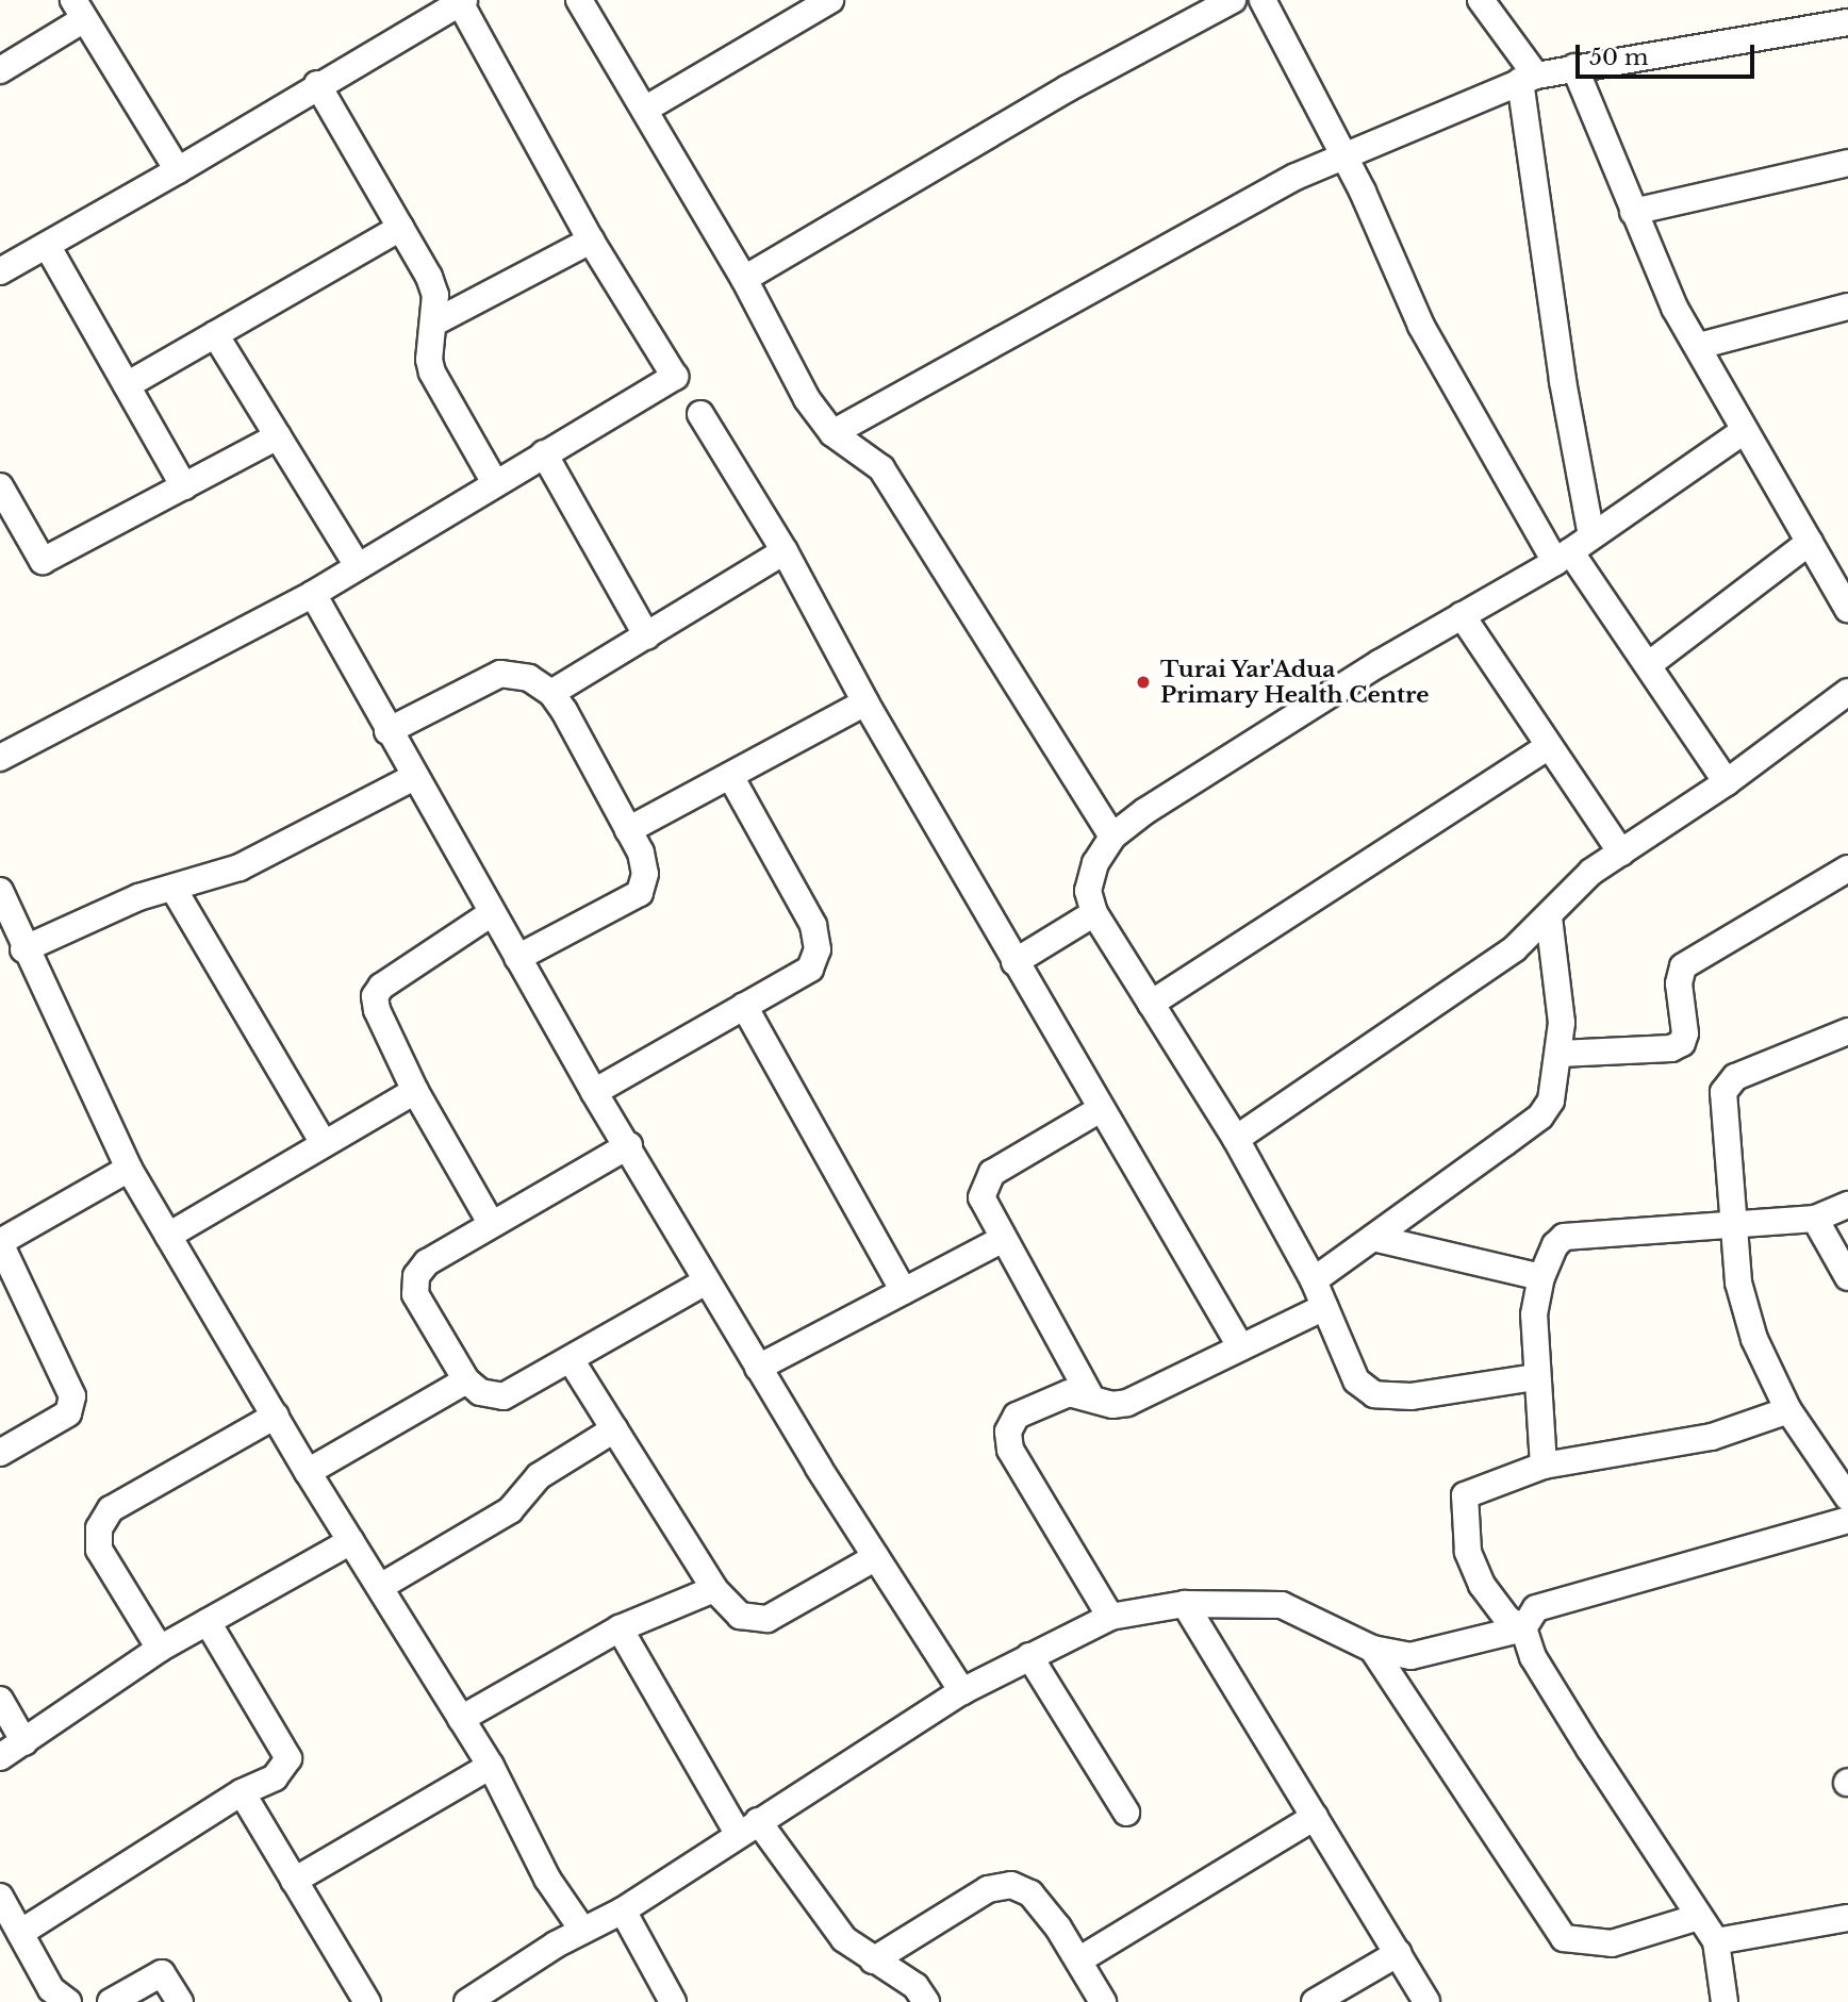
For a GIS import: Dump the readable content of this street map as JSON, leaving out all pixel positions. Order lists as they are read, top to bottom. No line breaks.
{"places":["Turai Yar'Adua Primary Health Centre"],"scale_bar":"50 m"}
